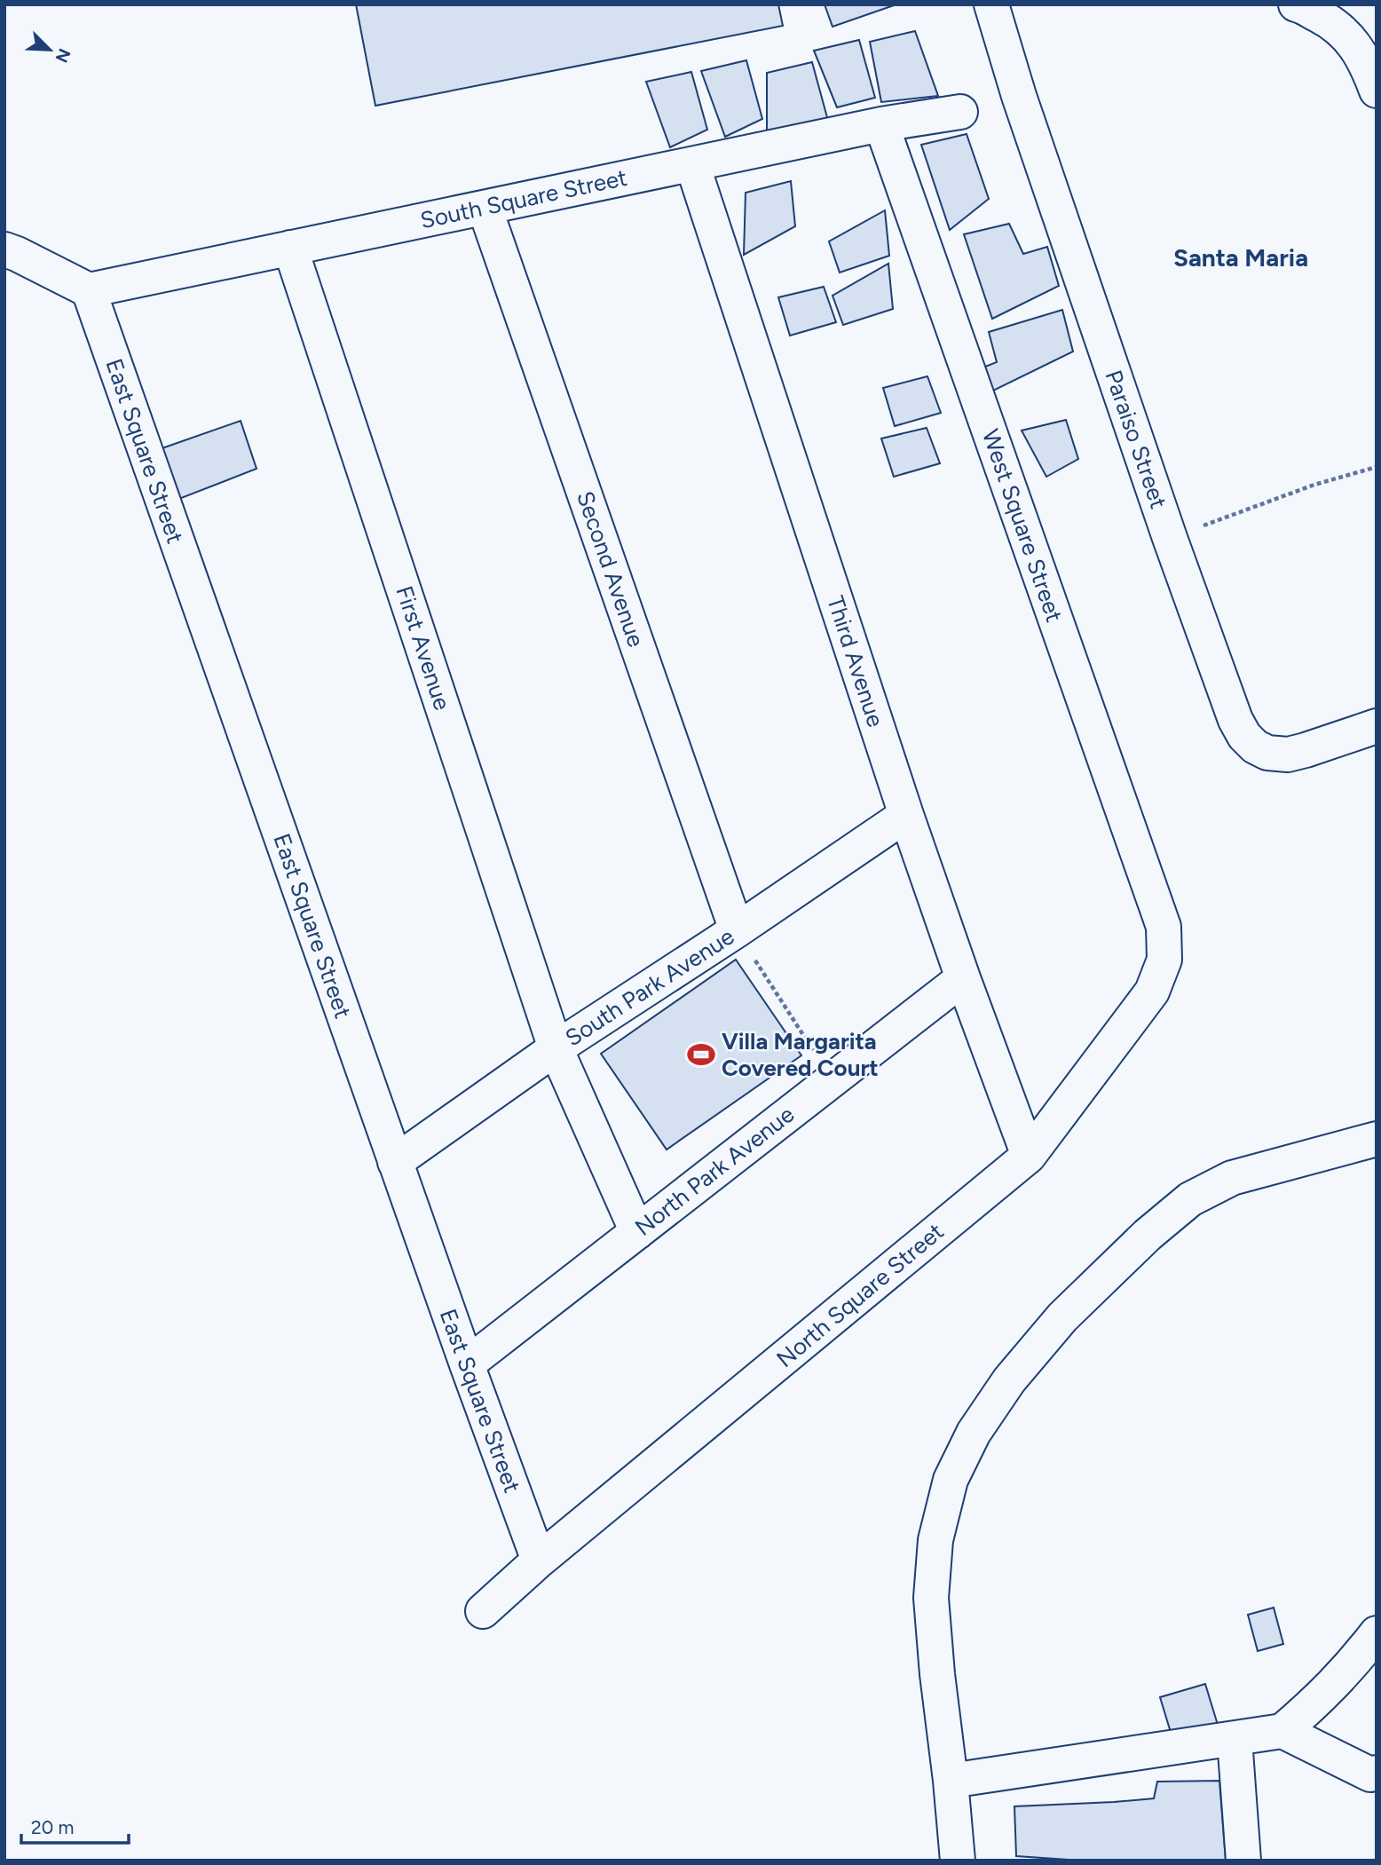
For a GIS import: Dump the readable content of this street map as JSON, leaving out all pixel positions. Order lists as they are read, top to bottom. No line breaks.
{"streets":{"street":["South Square Street","Paraiso Street","East Square Street","West Square Street","Second Avenue","First Avenue","Third Avenue","South Park Avenue","North Park Avenue","North Square Street"]},"crossings":[["South Square Street","East Square Street"],["South Square Street","West Square Street"],["South Square Street","Second Avenue"],["South Square Street","First Avenue"],["South Square Street","Third Avenue"],["East Square Street","South Park Avenue"],["East Square Street","North Park Avenue"],["East Square Street","North Square Street"],["West Square Street","North Square Street"],["Second Avenue","South Park Avenue"],["First Avenue","South Park Avenue"],["First Avenue","North Park Avenue"],["Third Avenue","South Park Avenue"],["Third Avenue","North Park Avenue"],["Third Avenue","North Square Street"]],"districts":["Santa Maria"],"places":{"sports":["Villa Margarita Covered Court"]},"scale_bar":"20 m","north":"bottom right"}
